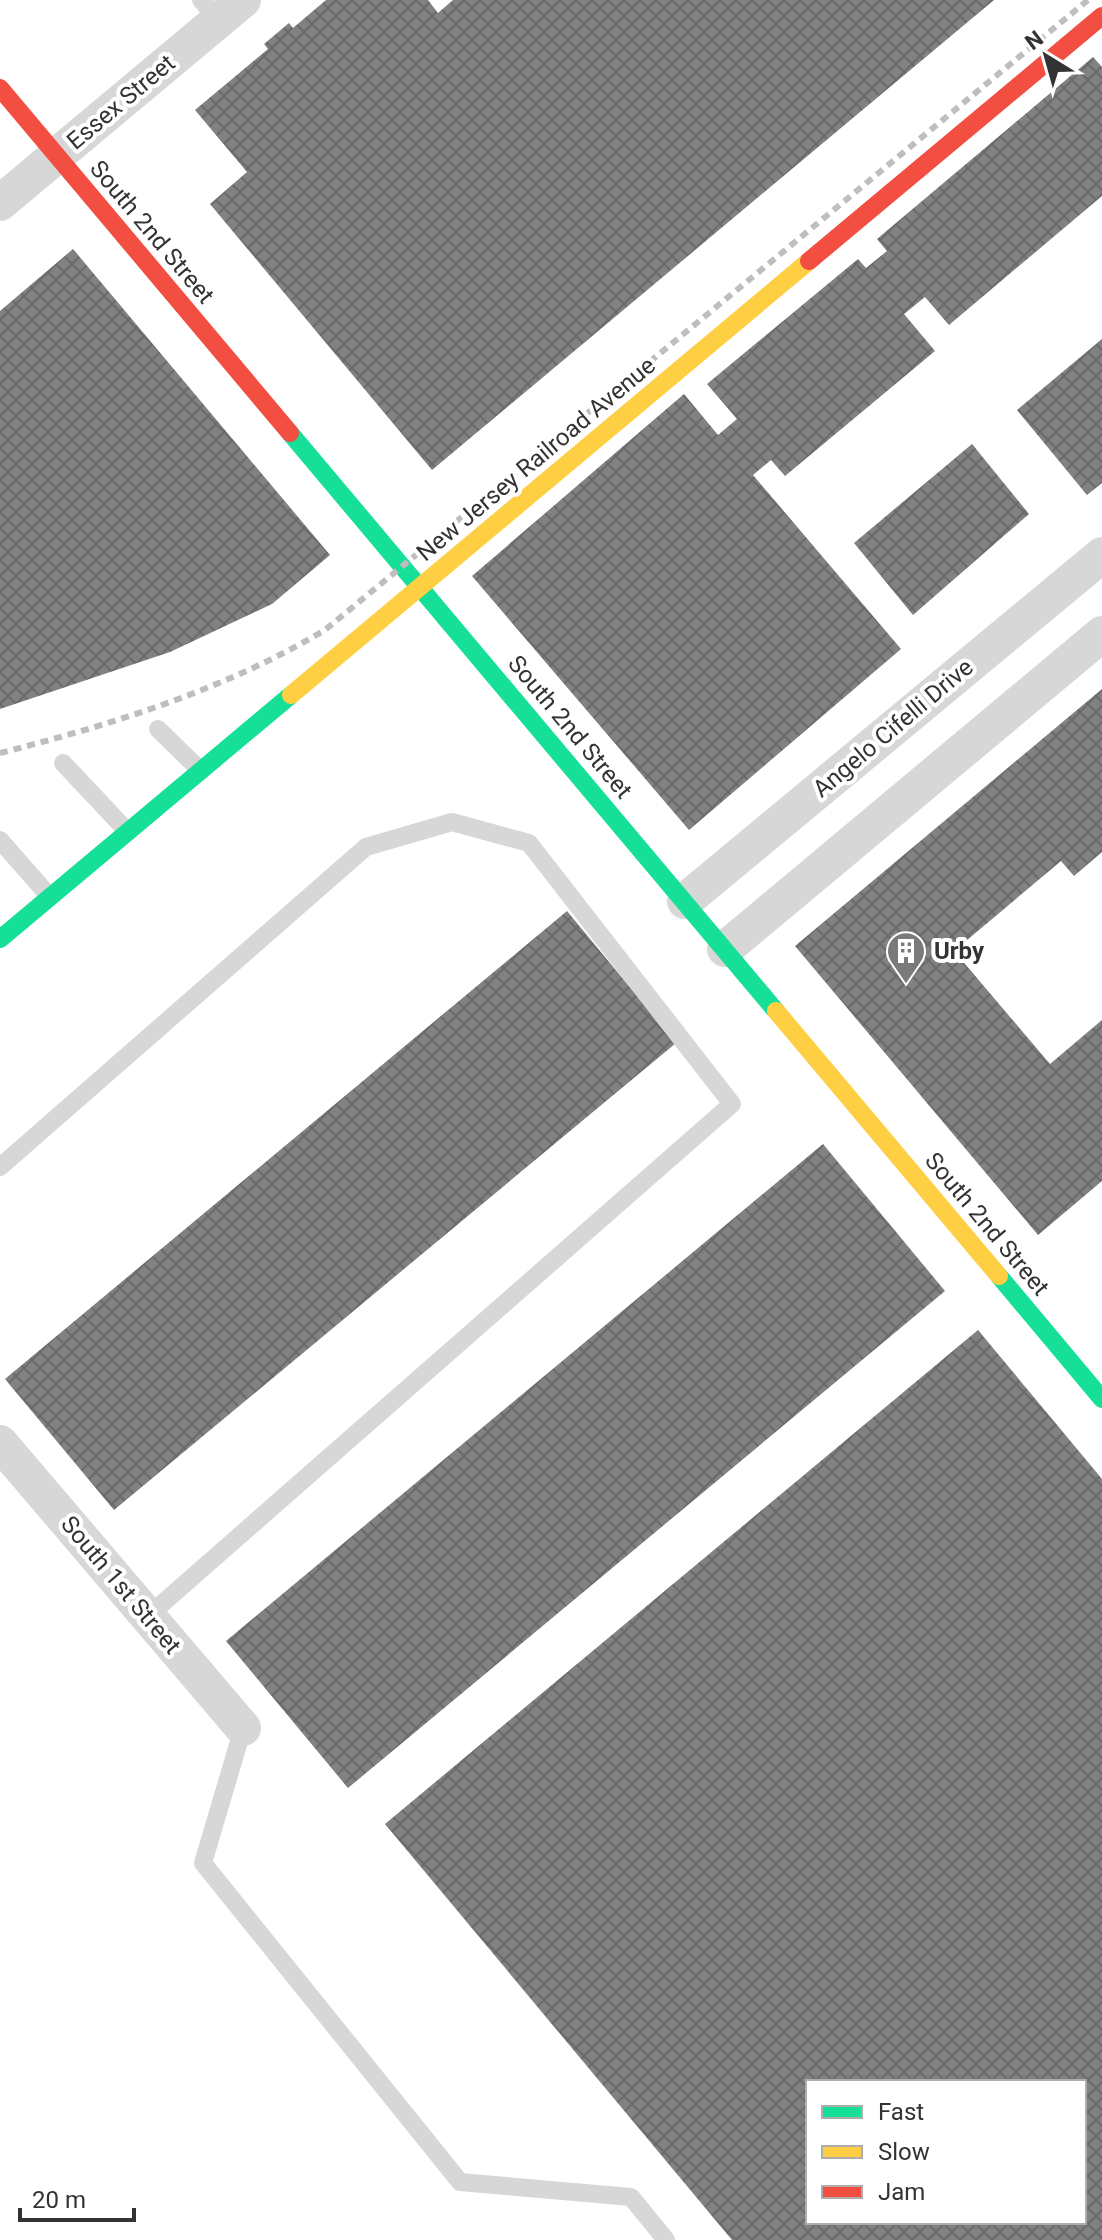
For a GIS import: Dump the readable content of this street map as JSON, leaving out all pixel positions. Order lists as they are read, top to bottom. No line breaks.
{"streets":{"street":["Essex Street","South 2nd Street","New Jersey Railroad Avenue","Angelo Cifelli Drive","South 1st Street"]},"crossings":[["Essex Street","South 2nd Street"],["South 2nd Street","New Jersey Railroad Avenue"],["South 2nd Street","Angelo Cifelli Drive"]],"places":{"building":["Urby"]},"legend":["Fast","Slow","Jam"],"scale_bar":"20 m","north":"top left"}
